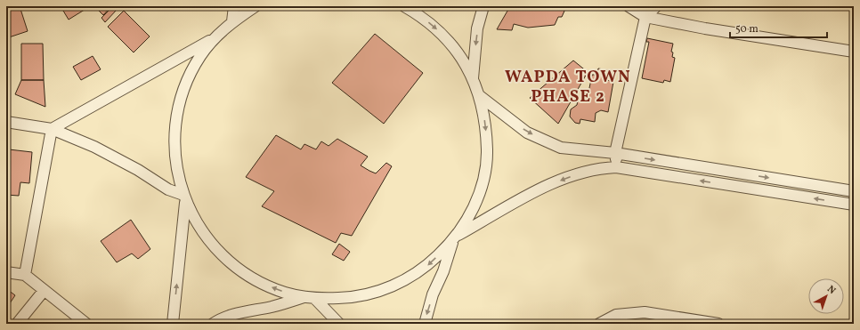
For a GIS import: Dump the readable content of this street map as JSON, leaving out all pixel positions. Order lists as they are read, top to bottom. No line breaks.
{"districts":["WAPDA TOWN PHASE 2"],"scale_bar":"50 m","north":"top right"}
